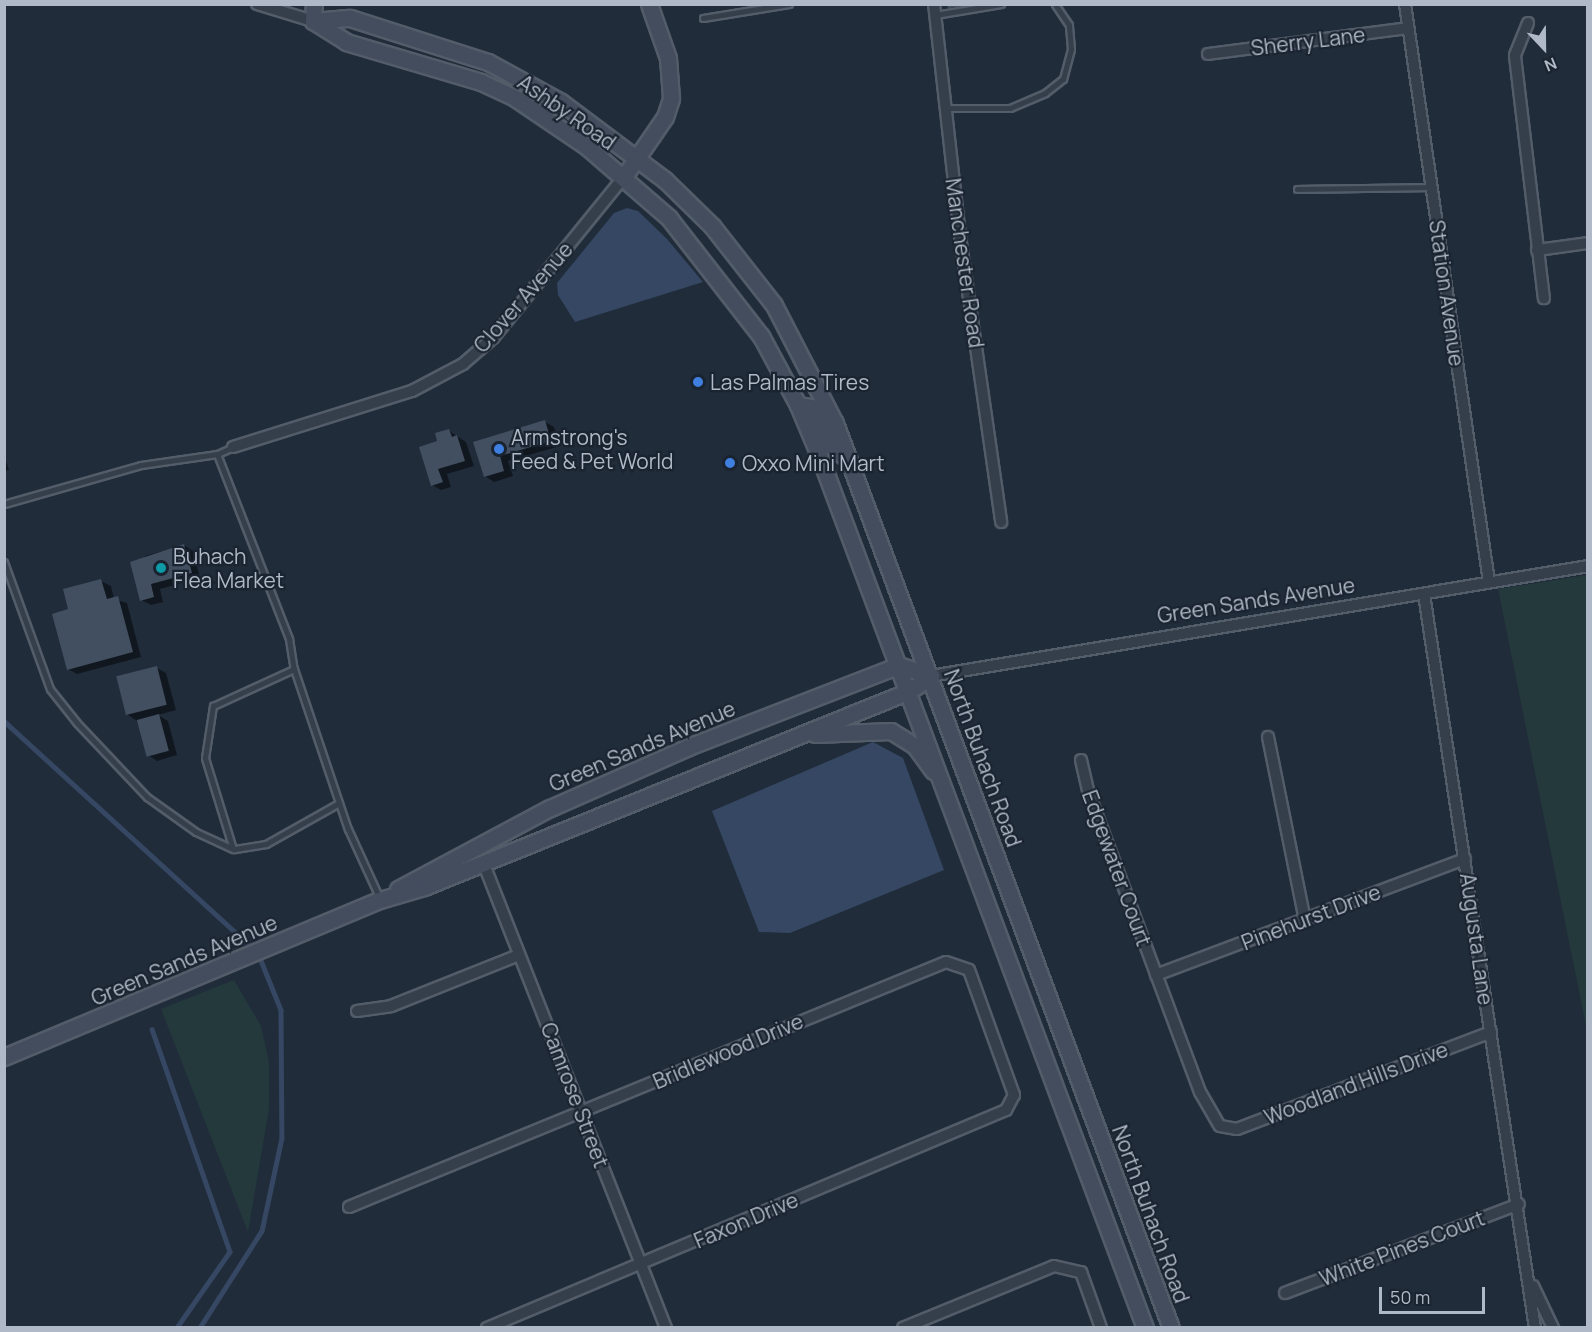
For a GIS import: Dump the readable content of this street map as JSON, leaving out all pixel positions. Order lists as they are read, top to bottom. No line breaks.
{"streets":{"main road":["Ashby Road","Green Sands Avenue","North Buhach Road"],"street":["Sherry Lane","Manchester Road","Station Avenue","Clover Avenue","Edgewater Court","Pinehurst Drive","Augusta Lane","Bridlewood Drive","Woodland Hills Drive","Camrose Street","Faxon Drive","White Pines Court"]},"crossings":[["Sherry Lane","Station Avenue"],["Ashby Road","Clover Avenue"],["Ashby Road","North Buhach Road"],["Station Avenue","Green Sands Avenue"],["Green Sands Avenue","North Buhach Road"],["Green Sands Avenue","Augusta Lane"],["Green Sands Avenue","Camrose Street"],["Edgewater Court","Pinehurst Drive"],["Edgewater Court","Woodland Hills Drive"],["Pinehurst Drive","Augusta Lane"],["Augusta Lane","Woodland Hills Drive"],["Augusta Lane","White Pines Court"],["Bridlewood Drive","Camrose Street"],["Bridlewood Drive","Faxon Drive"],["Camrose Street","Faxon Drive"]],"places":["Las Palmas Tires","Armstrong's Feed & Pet World","Oxxo Mini Mart","Buhach Flea Market"],"scale_bar":"50 m","north":"bottom"}
